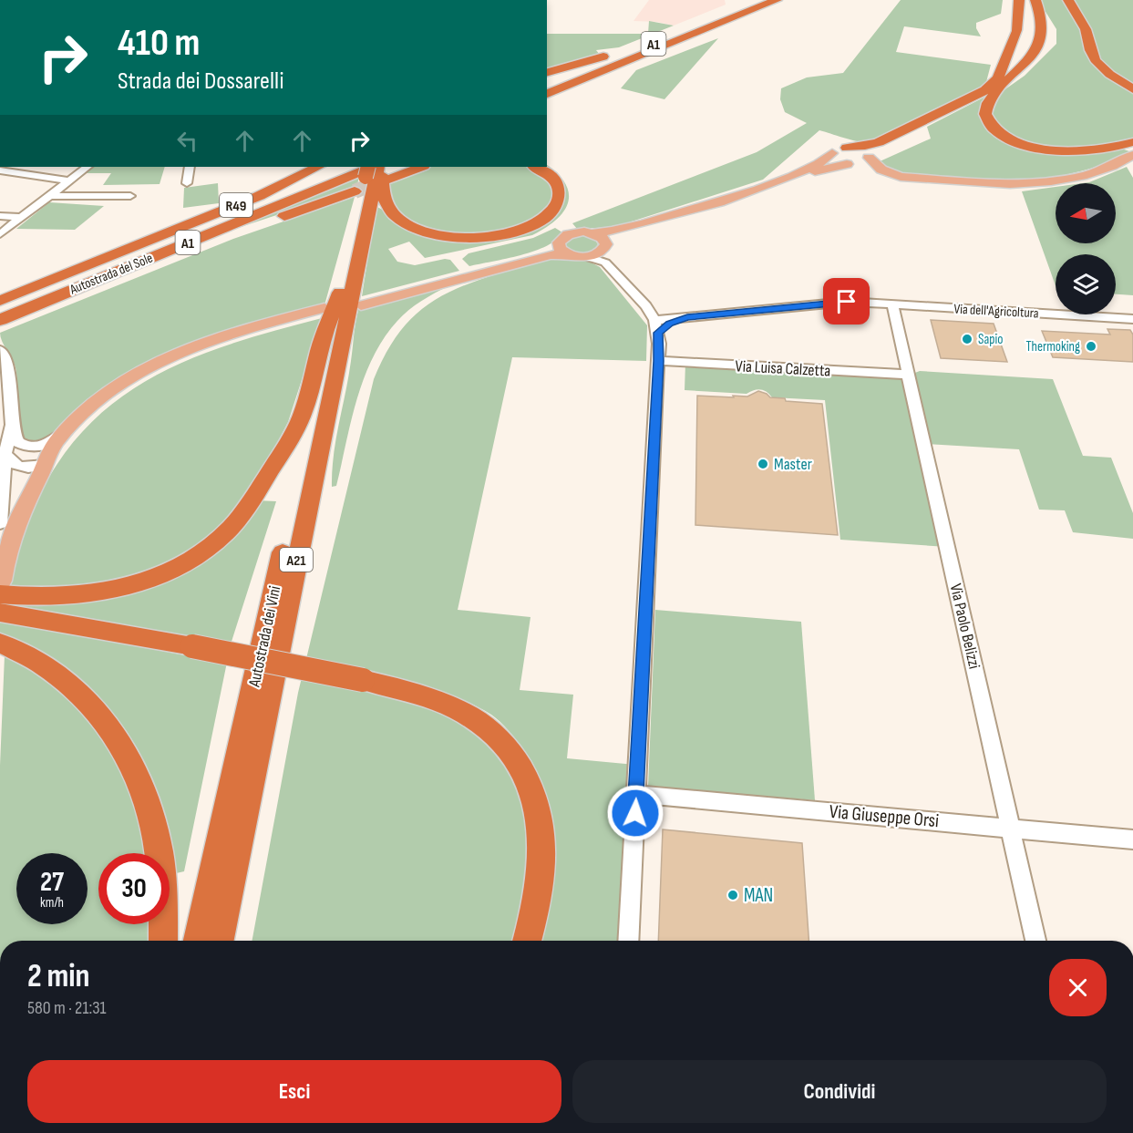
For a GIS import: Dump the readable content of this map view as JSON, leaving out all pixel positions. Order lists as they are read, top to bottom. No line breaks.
{"streets":{"highway":["A1","R49","Autostrada del Sole","A21","Autostrada dei Vini"],"street":["Via dell'Agricoltura","Via Luisa Calzetta","Via Paolo Belizzi","Via Giuseppe Orsi"]},"crossings":[["R49","Autostrada del Sole"],["R49","Autostrada dei Vini"],["Autostrada del Sole","Autostrada dei Vini"],["Via dell'Agricoltura","Via Paolo Belizzi"],["Via Luisa Calzetta","Via Paolo Belizzi"],["Via Paolo Belizzi","Via Giuseppe Orsi"]],"places":["Sapio","Thermoking","Master","MAN"],"north":"left","page":{"turn":["410 m","Strada dei Dossarelli"],"speed":"27 km/h","limit":"30","heading":["2 min","580 m · 21:31"],"buttons":["Esci","Condividi"]}}
